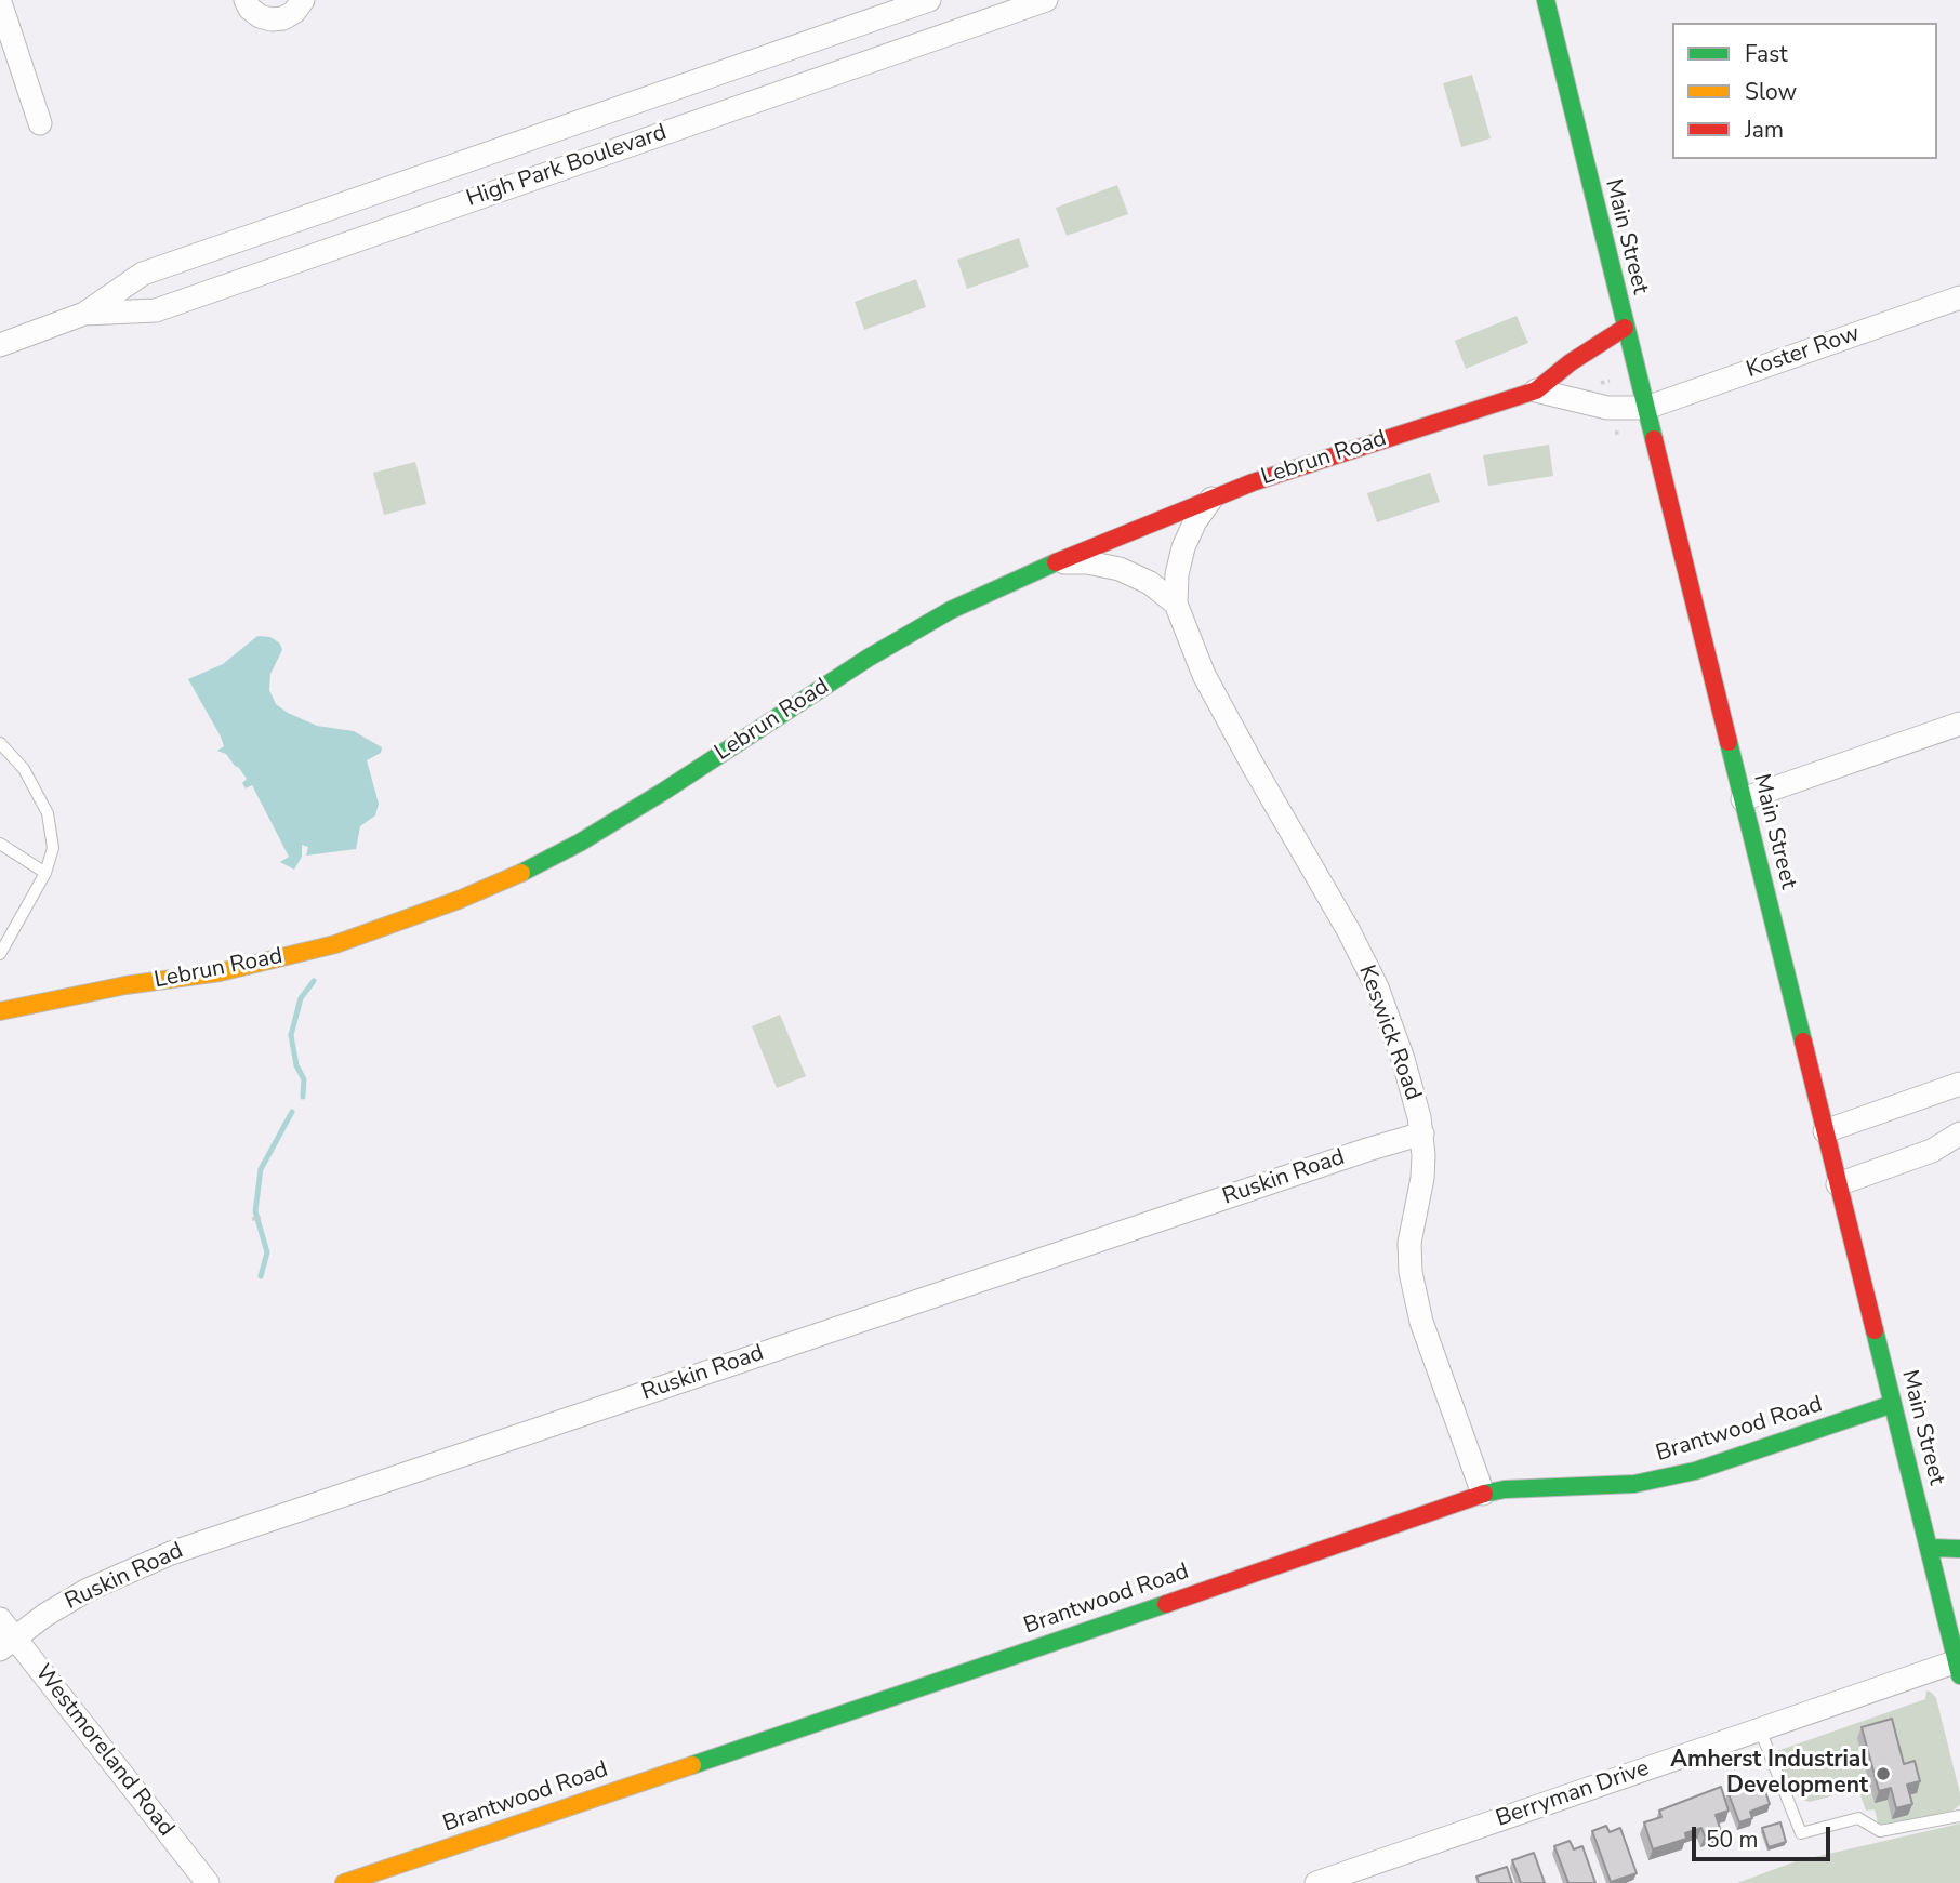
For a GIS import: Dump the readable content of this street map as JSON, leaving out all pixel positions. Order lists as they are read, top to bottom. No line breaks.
{"streets":{"street":["High Park Boulevard","Main Street","Koster Row","Lebrun Road","Keswick Road","Ruskin Road","Brantwood Road","Westmoreland Road","Berryman Drive"]},"crossings":[["Main Street","Koster Row"],["Main Street","Lebrun Road"],["Main Street","Brantwood Road"],["Main Street","Berryman Drive"],["Lebrun Road","Keswick Road"],["Keswick Road","Ruskin Road"],["Keswick Road","Brantwood Road"],["Ruskin Road","Westmoreland Road"]],"places":["Amherst Industrial Development"],"legend":["Fast","Slow","Jam"],"scale_bar":"50 m"}
